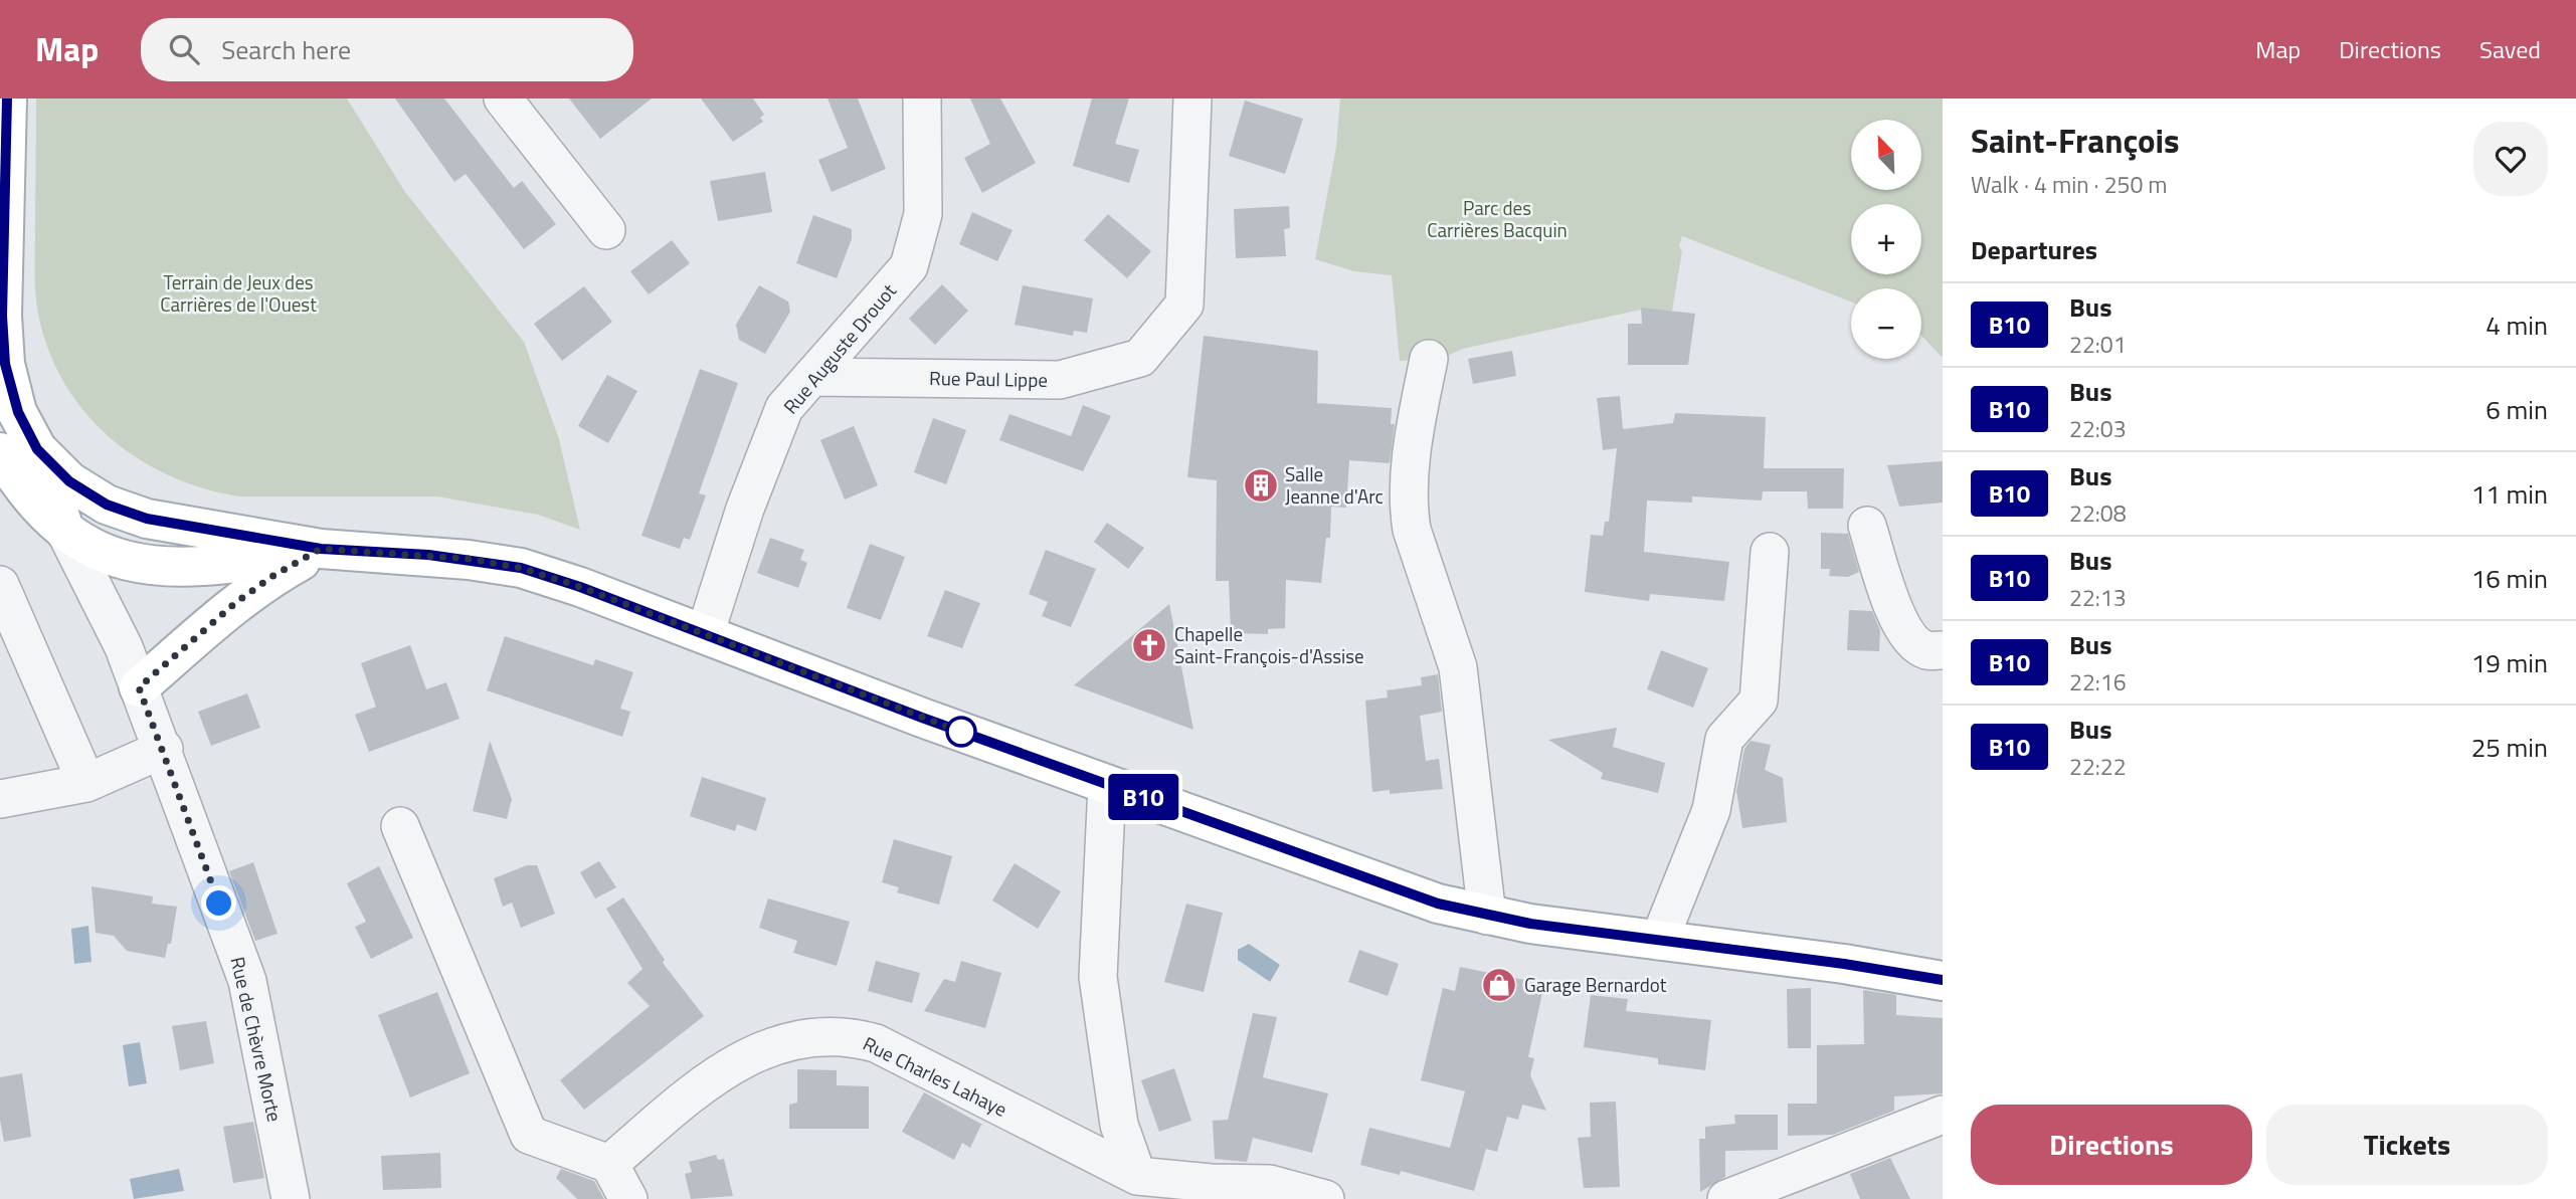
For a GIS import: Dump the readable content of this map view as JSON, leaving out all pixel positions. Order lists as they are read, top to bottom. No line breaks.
{"streets":{"street":["Rue Auguste Drouot","Rue Paul Lippe","Rue de Chèvre Morte","Rue Charles Lahaye"]},"crossings":[["Rue Auguste Drouot","Rue Paul Lippe"]],"parks":["Parc des Carrières Bacquin","Terrain de Jeux des Carrières de l'Ouest"],"places":{"building":["Salle Jeanne d'Arc"],"church":["Chapelle Saint-François-d'Assise"],"shop":["Garage Bernardot"]},"lines":["bus line B10"],"north":"top left","page":{"header":"Map","search":"Search here","nav":["Map","Directions","Saved"],"on_map":"B10","heading":[["Saint-François","Walk · 4 min · 250 m"],"Departures"],"map_buttons":["+","−"],"list":[{"mark":"B10","name":"Bus","note":"22:01","value":"4 min"},{"mark":"B10","name":"Bus","note":"22:03","value":"6 min"},{"mark":"B10","name":"Bus","note":"22:08","value":"11 min"},{"mark":"B10","name":"Bus","note":"22:13","value":"16 min"},{"mark":"B10","name":"Bus","note":"22:16","value":"19 min"},{"mark":"B10","name":"Bus","note":"22:22","value":"25 min"}],"buttons":["Directions","Tickets"]}}
